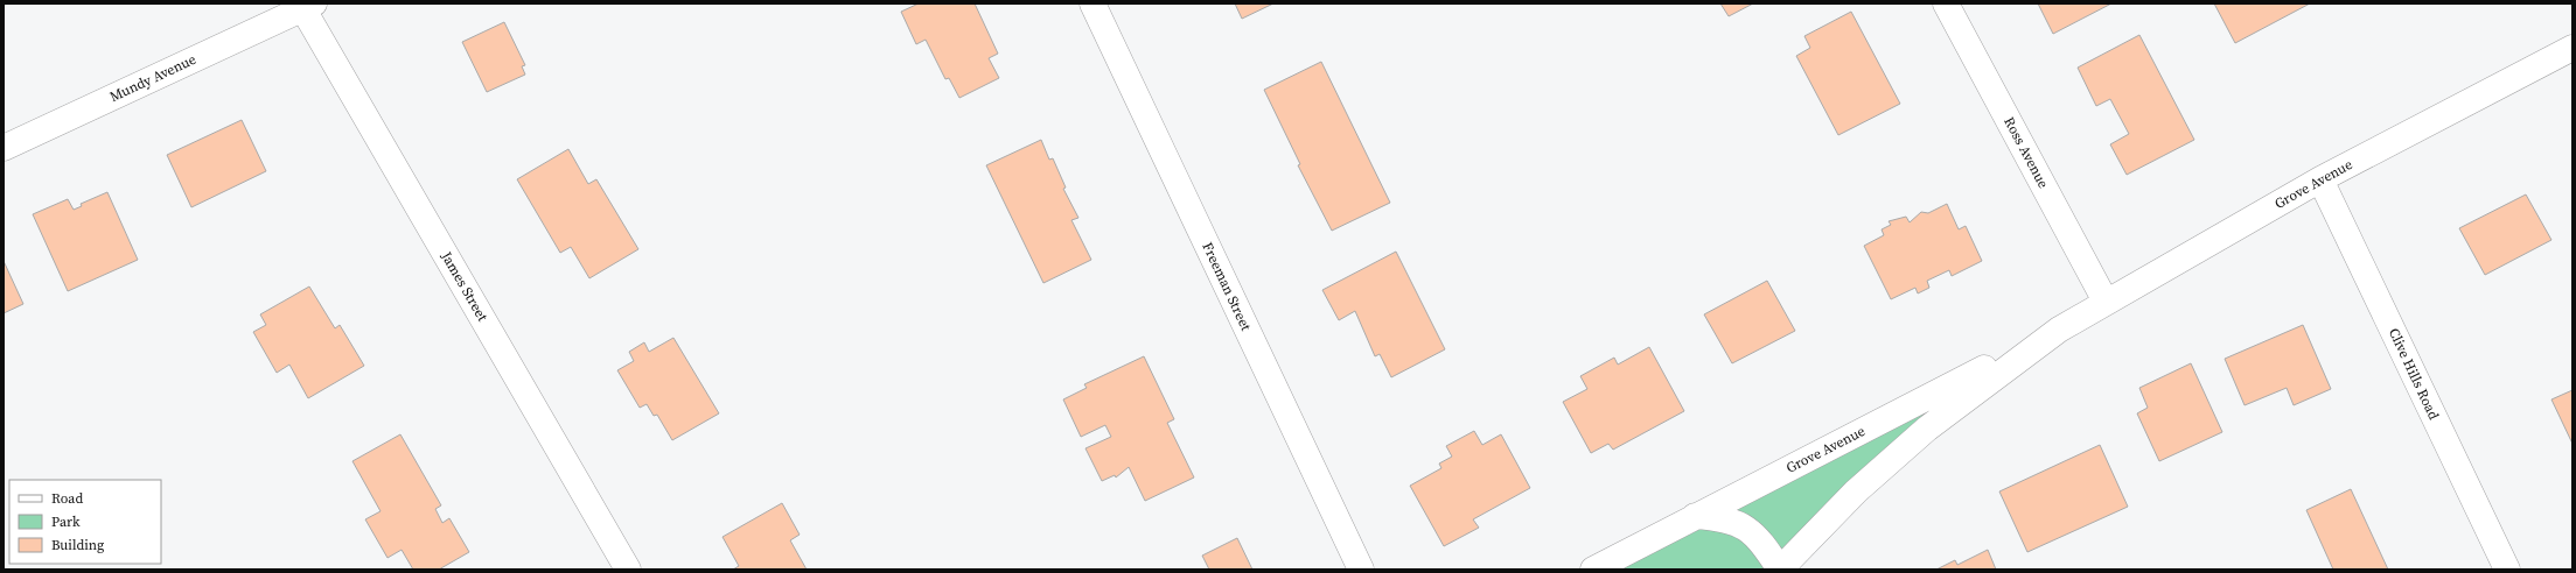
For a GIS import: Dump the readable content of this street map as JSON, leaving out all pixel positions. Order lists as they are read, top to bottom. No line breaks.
{"streets":{"street":["Mundy Avenue","Ross Avenue","Grove Avenue","James Street","Freeman Street","Clive Hills Road"]},"crossings":[["Mundy Avenue","James Street"],["Ross Avenue","Grove Avenue"],["Grove Avenue","Clive Hills Road"]],"legend":["Road","Park","Building"]}
